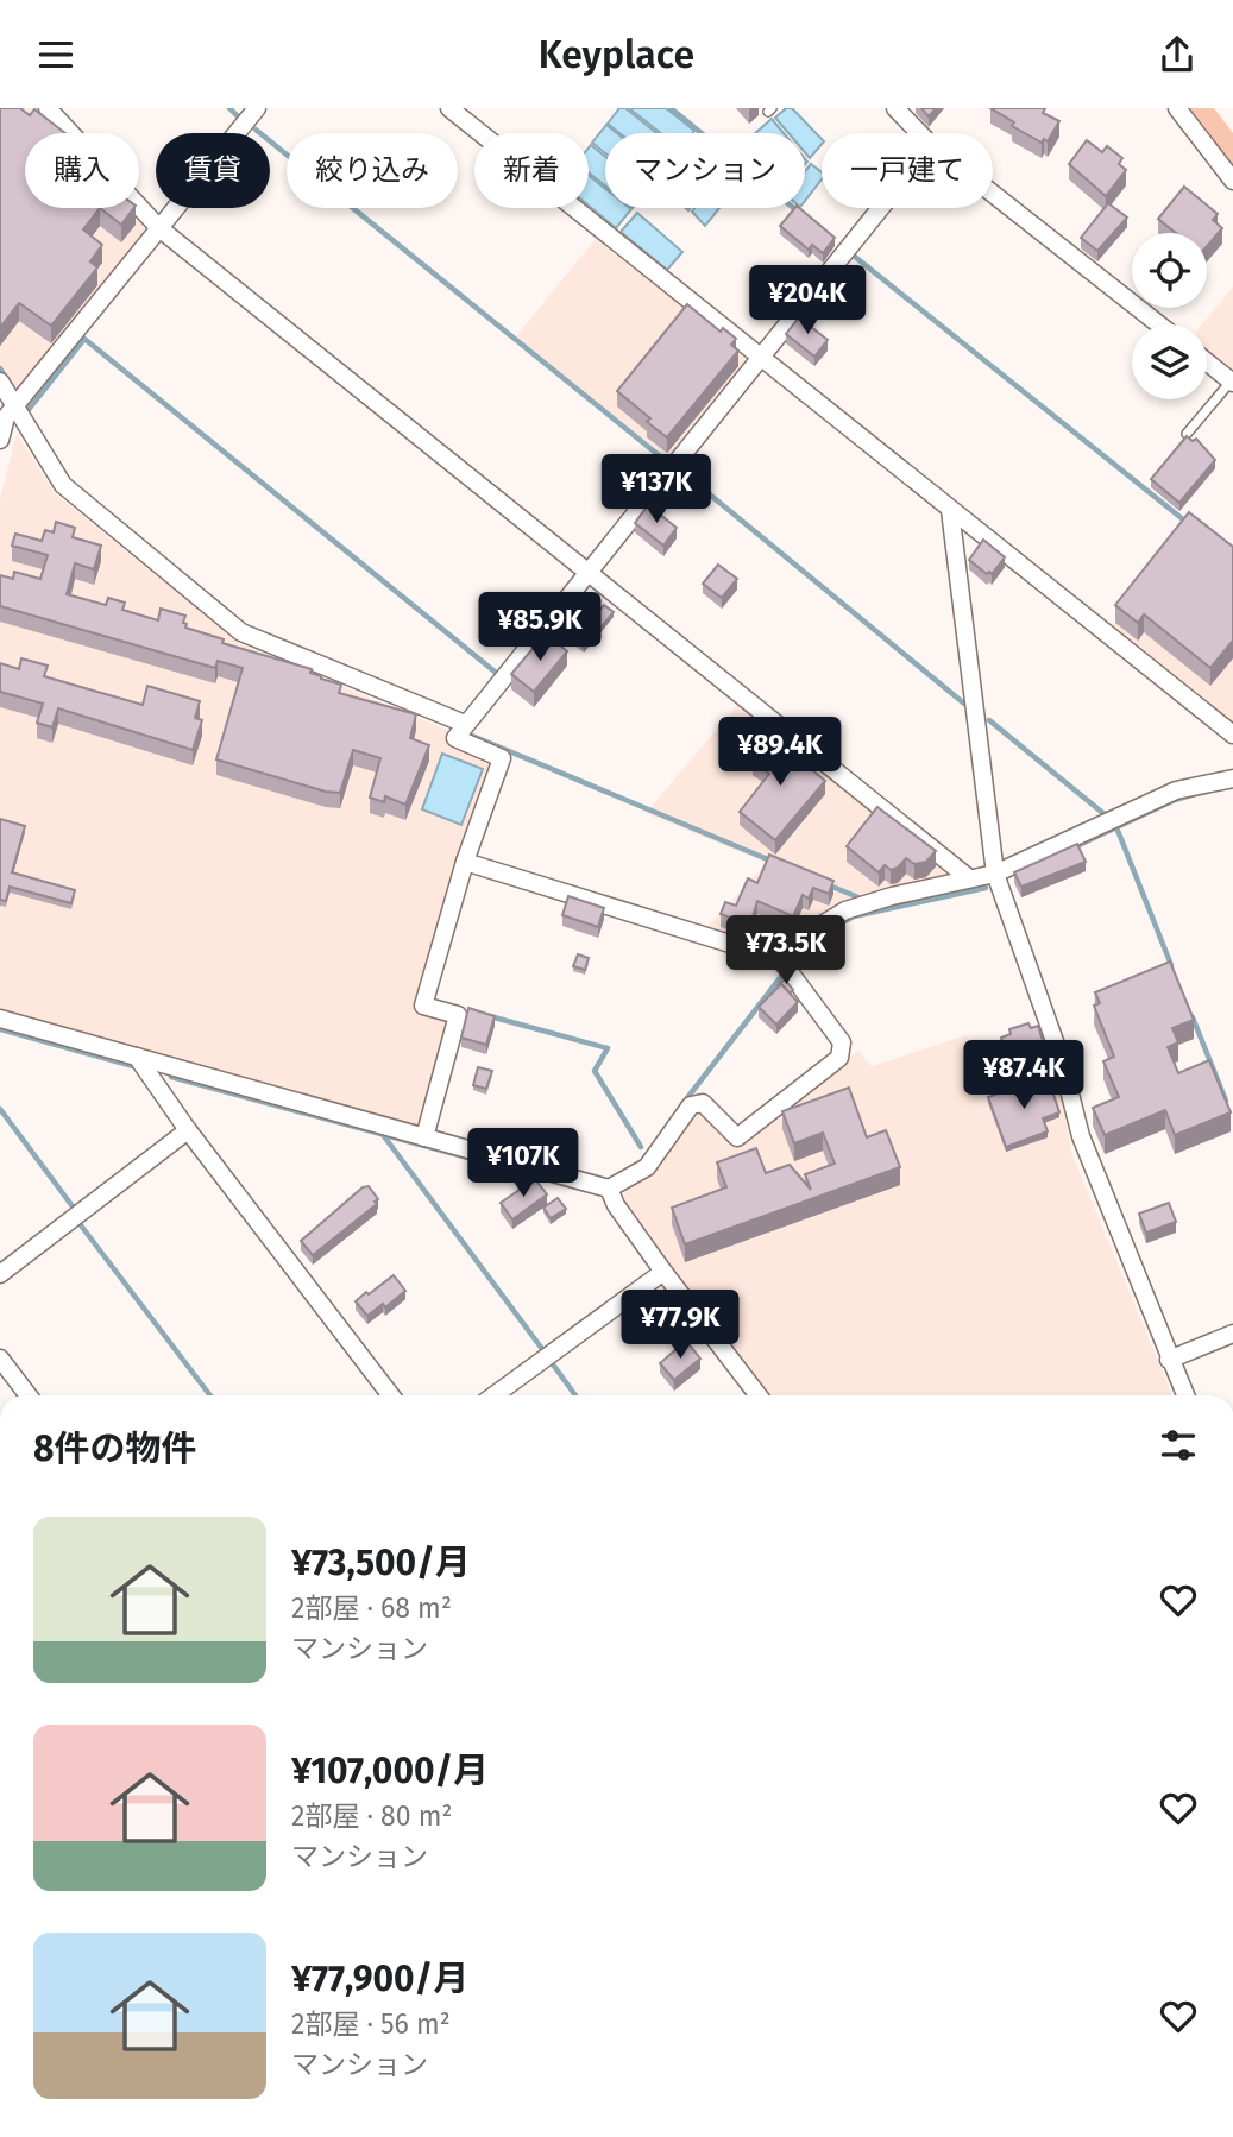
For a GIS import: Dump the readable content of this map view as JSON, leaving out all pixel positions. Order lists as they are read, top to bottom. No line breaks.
{"page":{"header":"Keyplace","chip":["購入","賃貸","絞り込み","新着","マンション","一戸建て"],"price":["¥204K","¥137K","¥85.9K","¥89.4K","¥73.5K","¥87.4K","¥107K","¥77.9K"],"heading":"8件の物件","list":[{"name":"¥73,500/月","note":"2部屋 · 68 m² · マンション"},{"name":"¥107,000/月","note":"2部屋 · 80 m² · マンション"},{"name":"¥77,900/月","note":"2部屋 · 56 m² · マンション"}]}}
